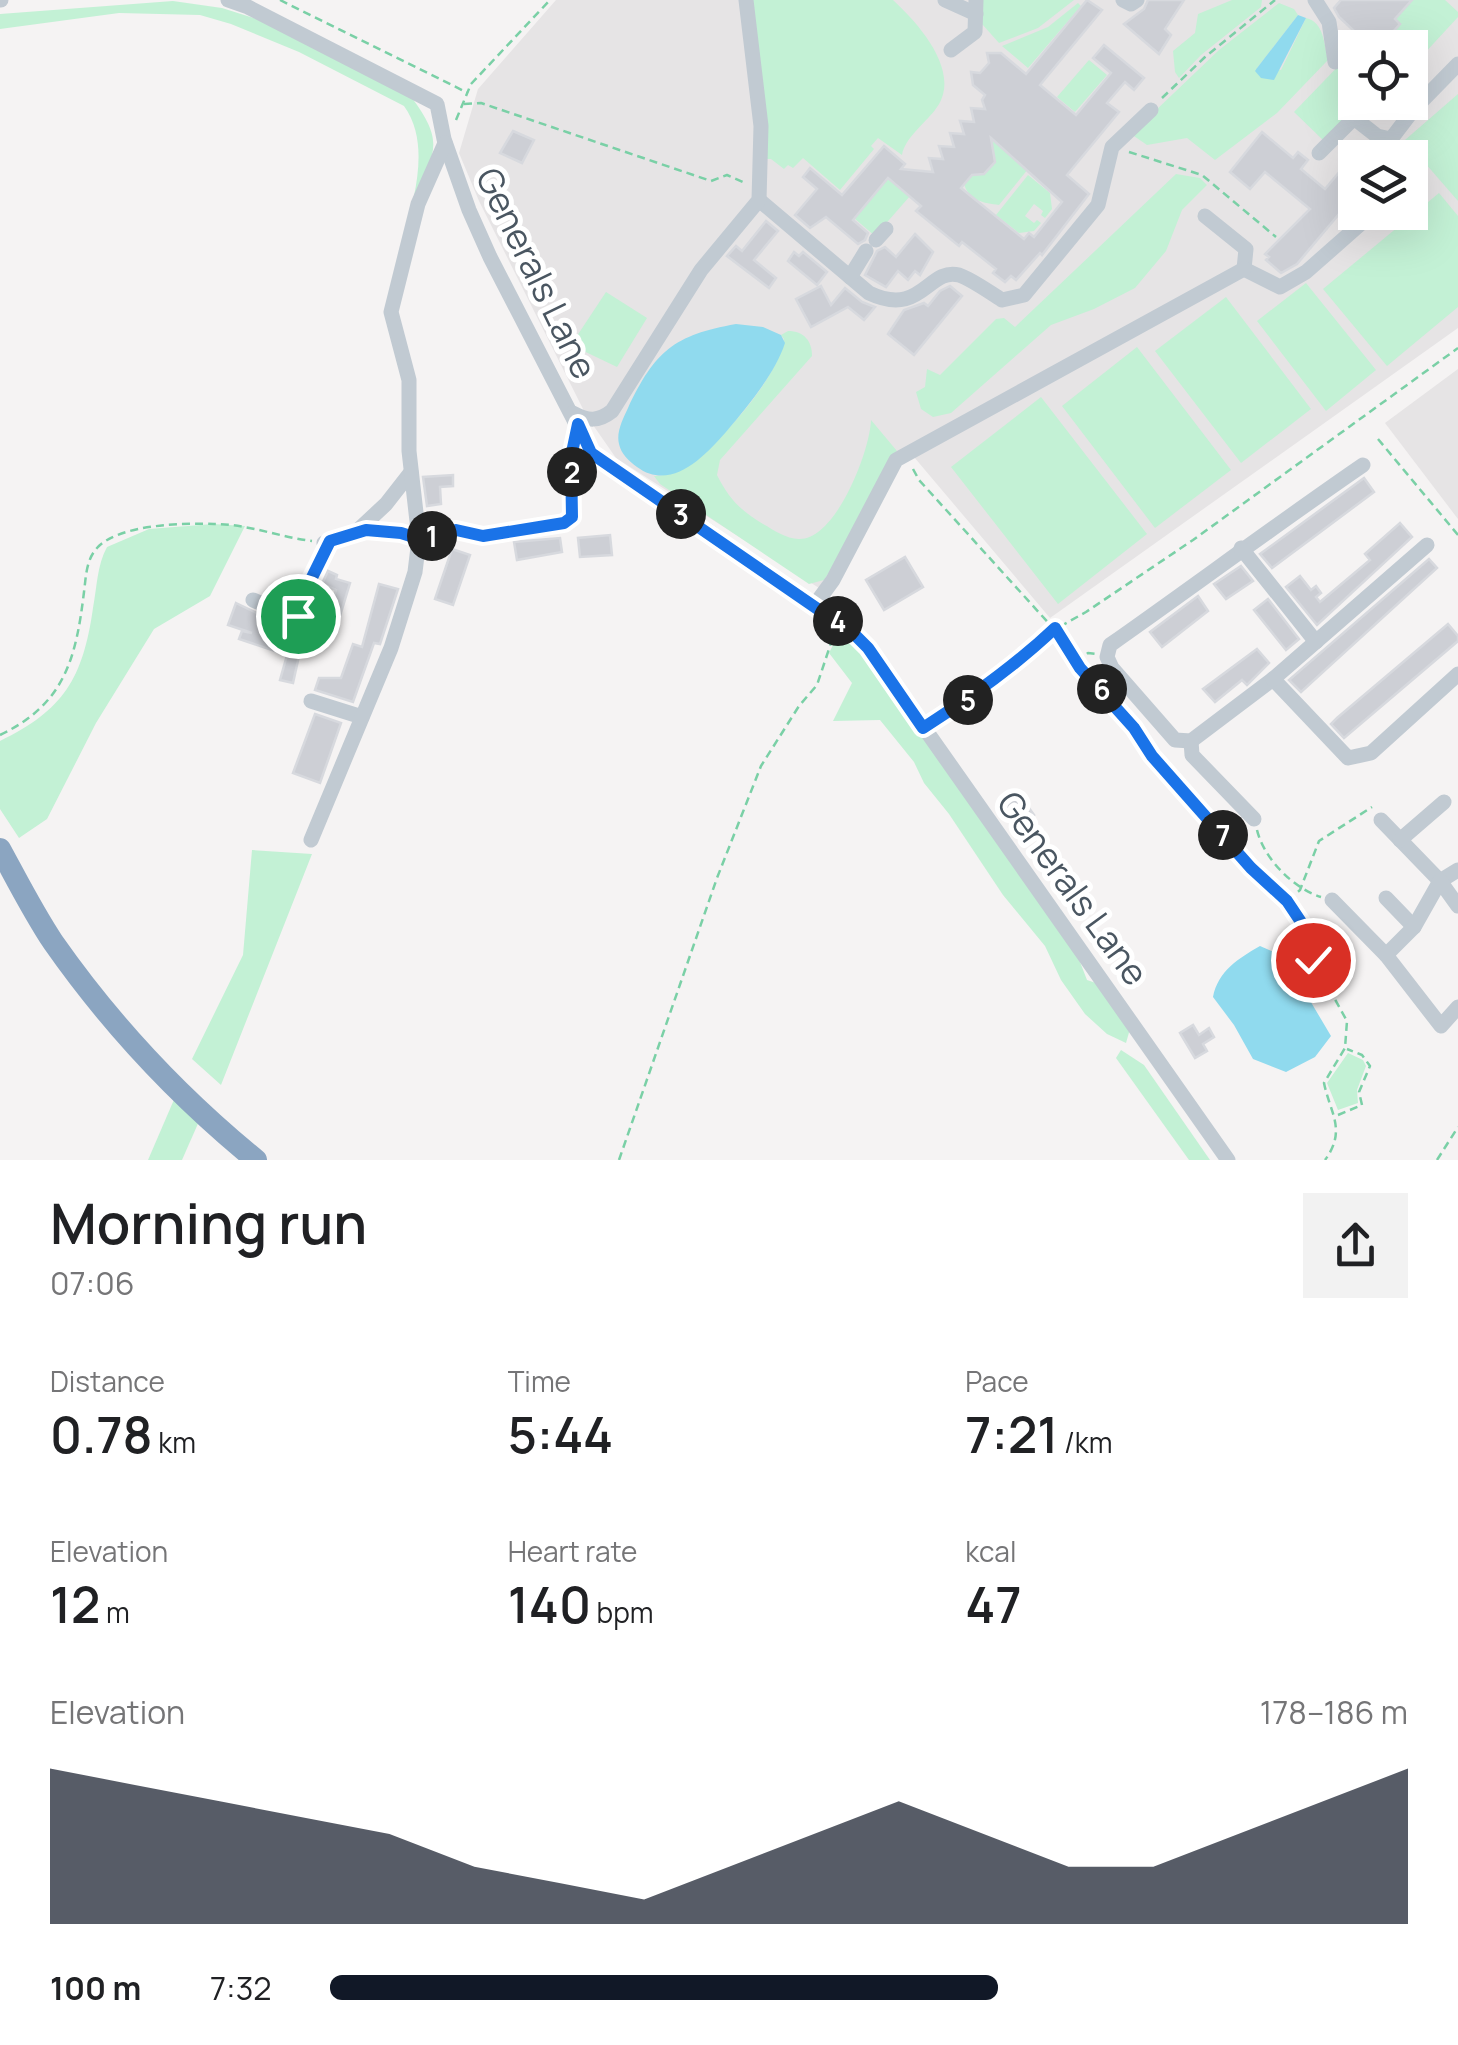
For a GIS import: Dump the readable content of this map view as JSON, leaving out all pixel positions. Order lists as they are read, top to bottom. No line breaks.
{"streets":{"street":["Generals Lane"]},"page":{"pins":["2","3","1","4","6","5","7"],"heading":["Morning run","07:06"],"stats":[["Distance","0.78 km"],["Time","5:44"],["Pace","7:21 /km"],["Elevation","12 m"],["Heart rate","140 bpm"],["kcal","47"]],"chart":["Elevation","178–186 m"],"list":[{"name":"100 m","note":"7:32"}]}}
